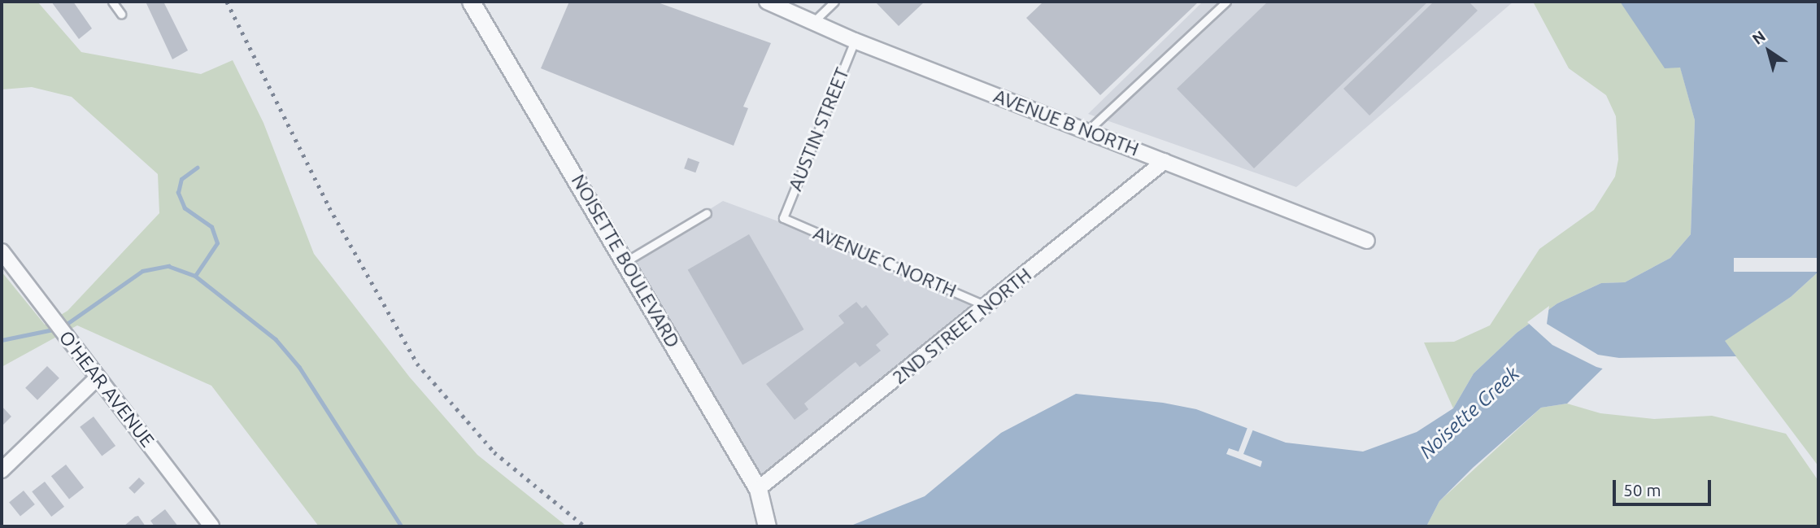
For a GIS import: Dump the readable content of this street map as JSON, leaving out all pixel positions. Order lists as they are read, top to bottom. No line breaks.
{"streets":{"street":["AVENUE B NORTH","NOISETTE BOULEVARD","2ND STREET NORTH","O'HEAR AVENUE"],"lane":["AUSTIN STREET","AVENUE C NORTH"]},"crossings":[["AVENUE B NORTH","AUSTIN STREET"],["AVENUE B NORTH","2ND STREET NORTH"],["AUSTIN STREET","AVENUE C NORTH"],["NOISETTE BOULEVARD","2ND STREET NORTH"],["AVENUE C NORTH","2ND STREET NORTH"]],"water":["Noisette Creek"],"scale_bar":"50 m","north":"top left"}
